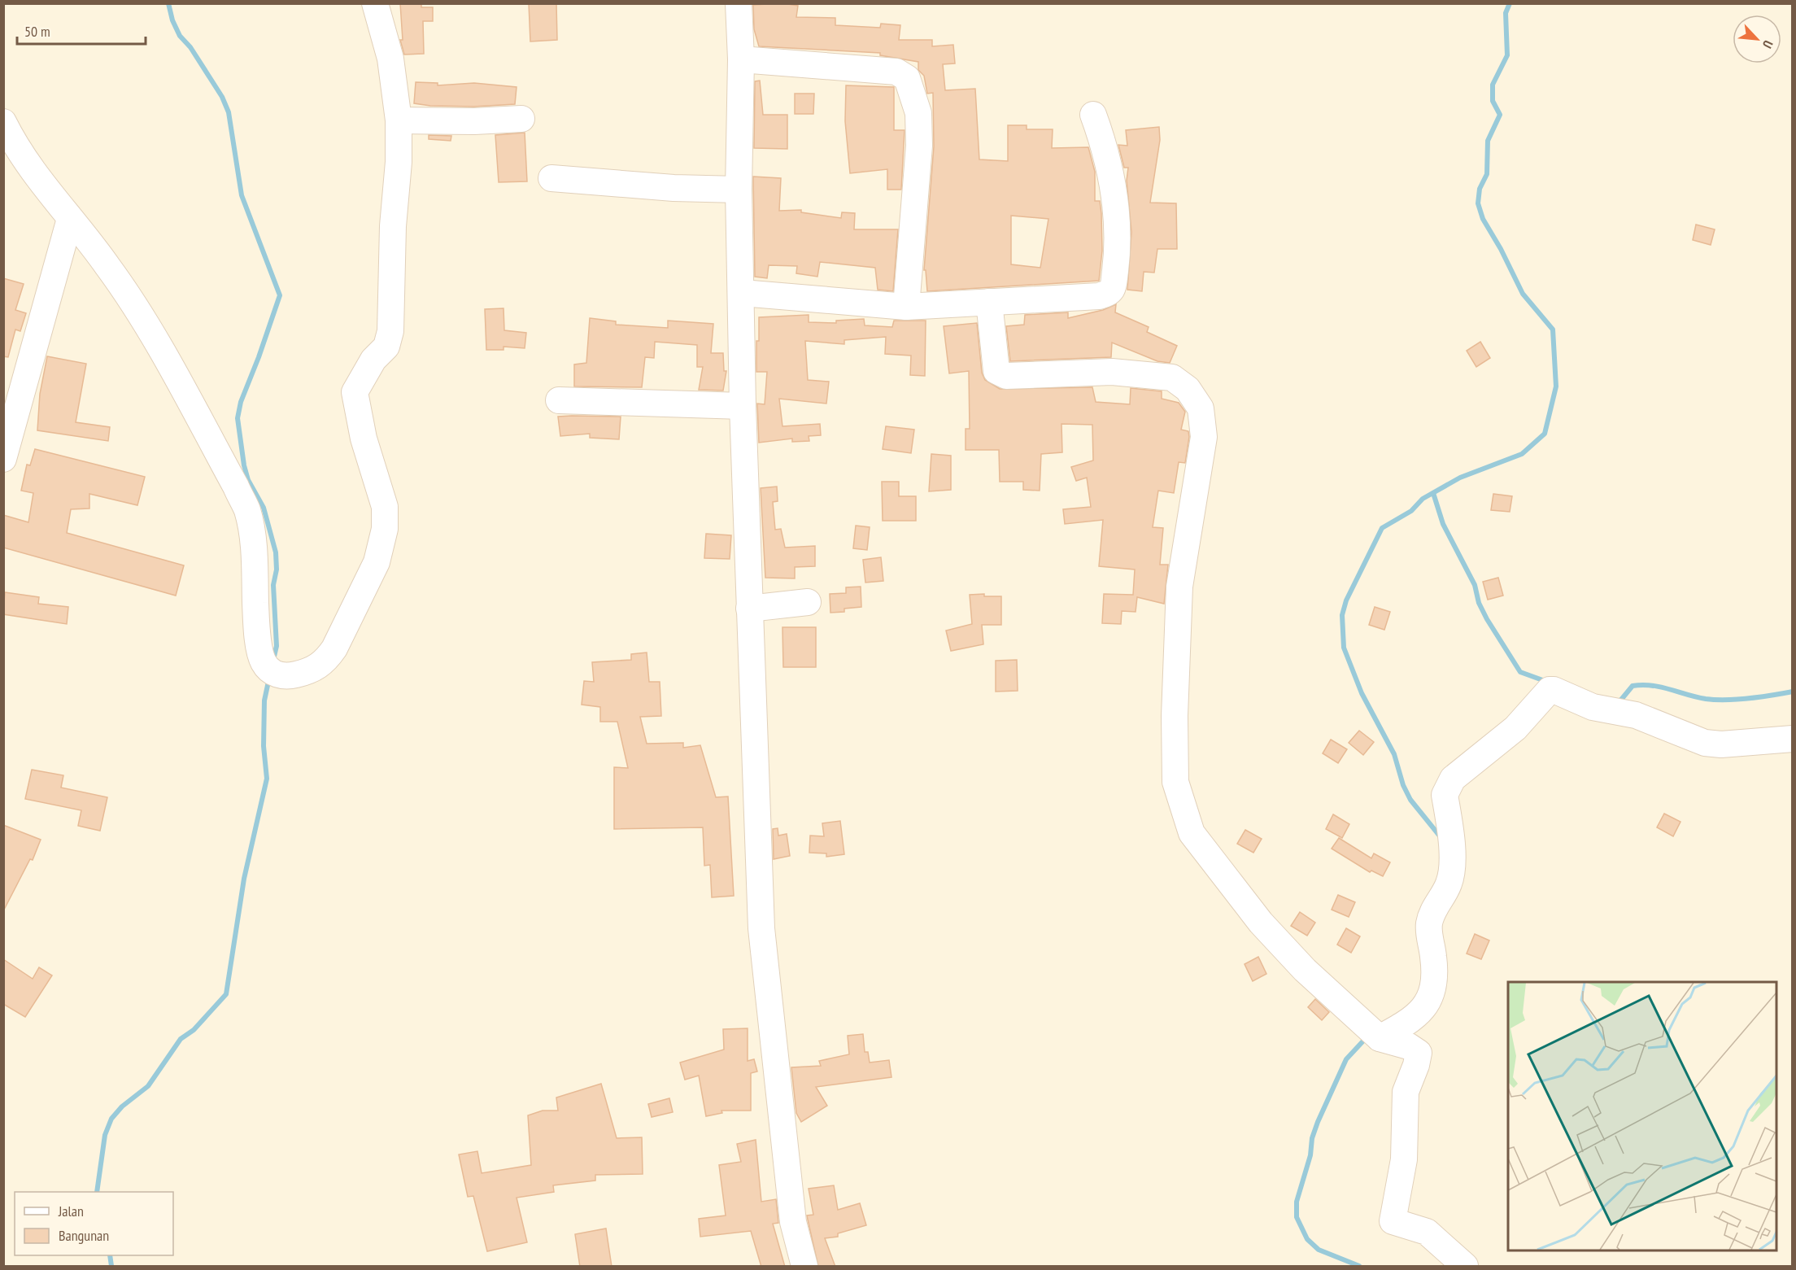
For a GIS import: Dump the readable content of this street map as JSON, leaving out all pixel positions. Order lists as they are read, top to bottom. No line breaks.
{"legend":["Jalan","Bangunan"],"scale_bar":"50 m","north":"bottom right"}
